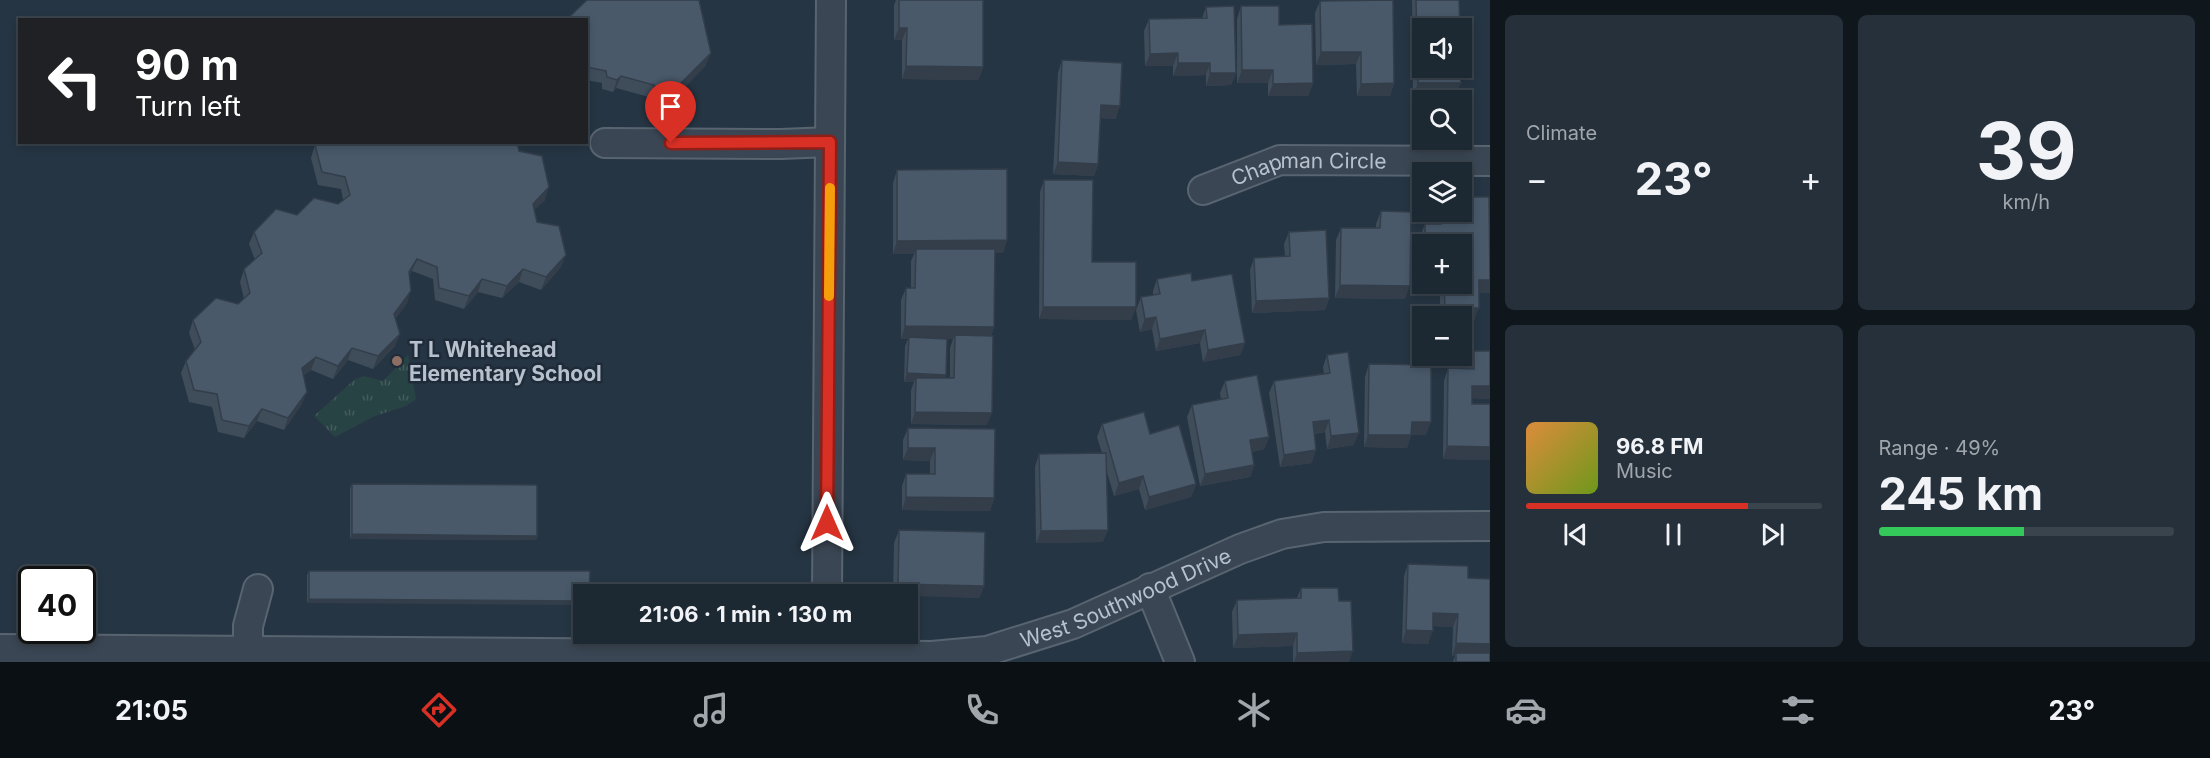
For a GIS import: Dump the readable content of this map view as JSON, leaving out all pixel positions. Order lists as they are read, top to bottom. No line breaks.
{"streets":{"street":["Chapman Circle","West Southwood Drive"]},"places":["T L Whitehead Elementary School"],"page":{"tile":["Climate",["39","km/h"],["Range · 49%","245 km"]],"map_buttons":["+","−"],"turn":["90 m","Turn left"],"heat":["−","23°","+"],"song":["96.8 FM","Music"],"limit":"40","trip":"21:06 · 1 min · 130 m","tabs":["21:05","23°"]}}
